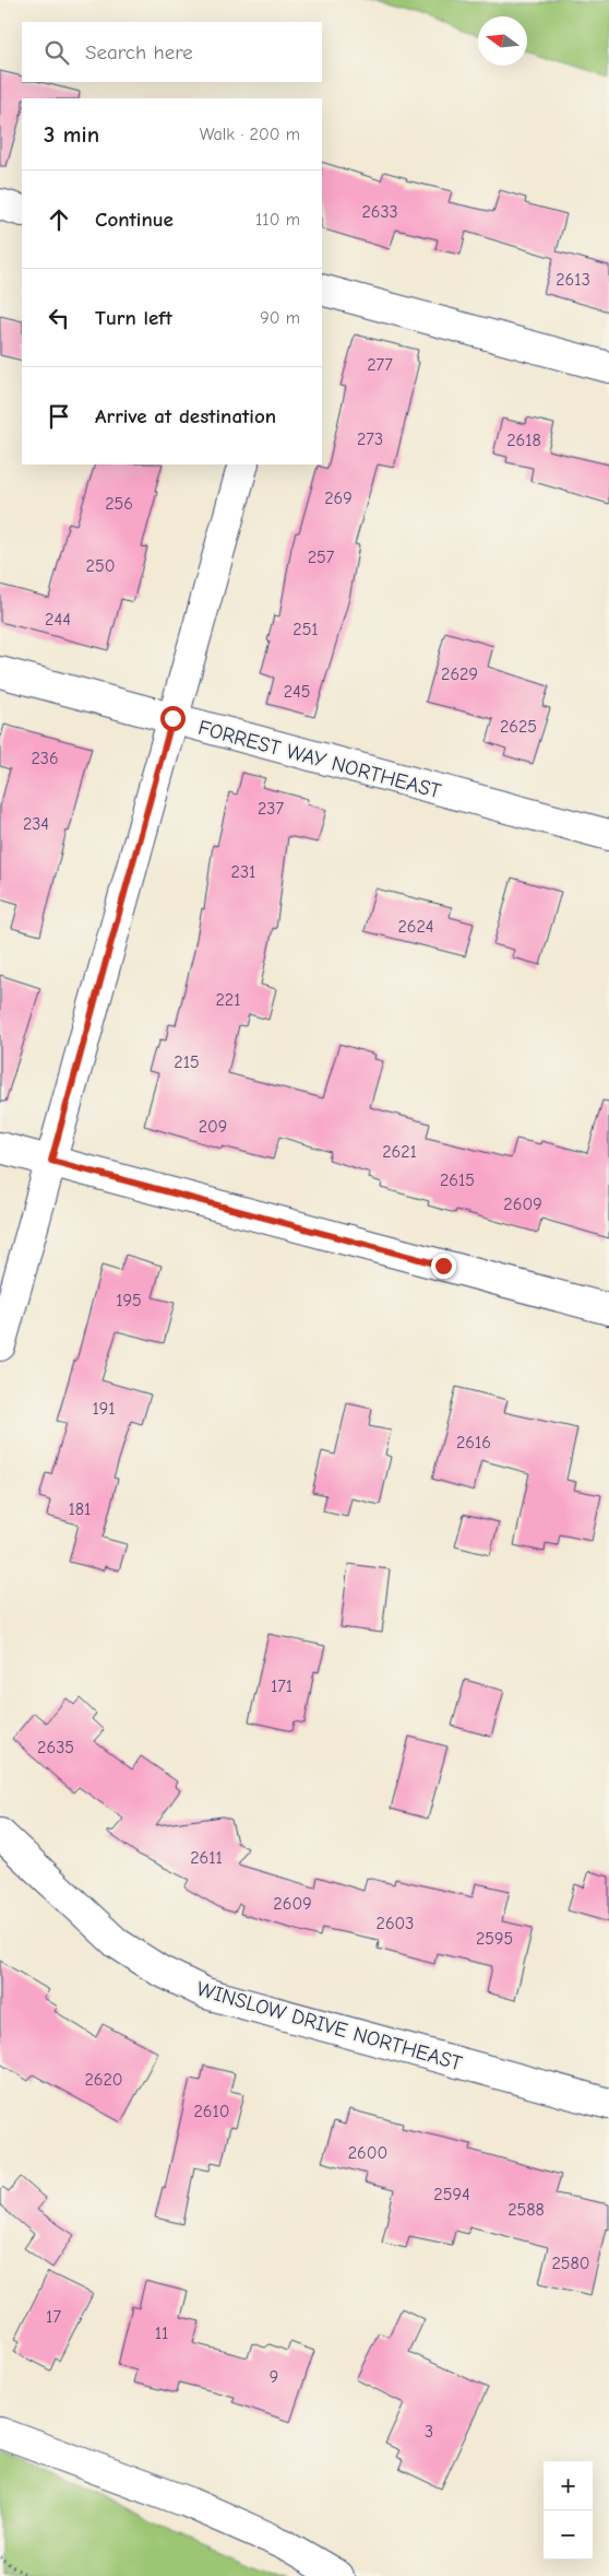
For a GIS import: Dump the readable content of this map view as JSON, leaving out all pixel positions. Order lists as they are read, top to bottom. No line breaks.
{"streets":{"street":["FORREST WAY NORTHEAST","WINSLOW DRIVE NORTHEAST"]},"house_numbers":["2633","2613","277","273","2618","269","256","257","250","244","251","2629","245","2625","236","237","234","231","2624","221","215","209","2621","2615","2609","195","191","2616","181","171","2635","2611","2609","2603","2595","2620","2610","2600","2594","2588","2580","17","11","9","3"],"north":"left","page":{"search":"Search here","heading":["3 min","Walk · 200 m"],"list":[["Continue","110 m"],["Turn left","90 m"],"Arrive at destination"],"map_buttons":["+","−"]}}
